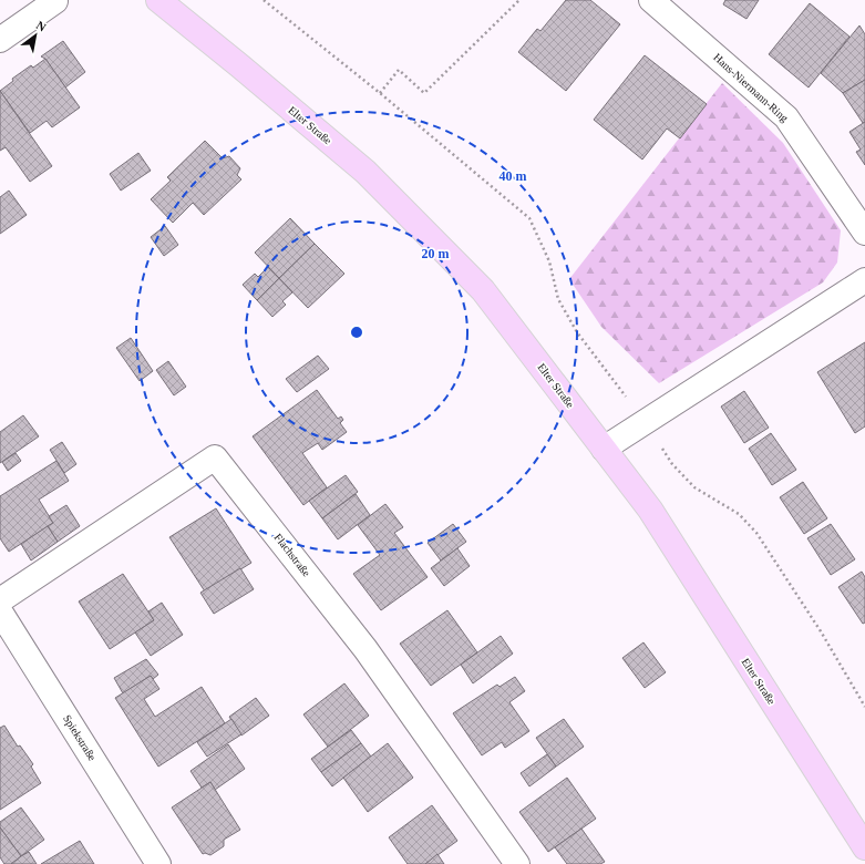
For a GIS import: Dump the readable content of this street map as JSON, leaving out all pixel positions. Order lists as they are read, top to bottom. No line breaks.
{"streets":{"main road":["Elter Straße"],"street":["Hans-Niermann-Ring","Flachstraße","Spiekstraße"]},"north":"top right","rings":["40 m","20 m"]}
